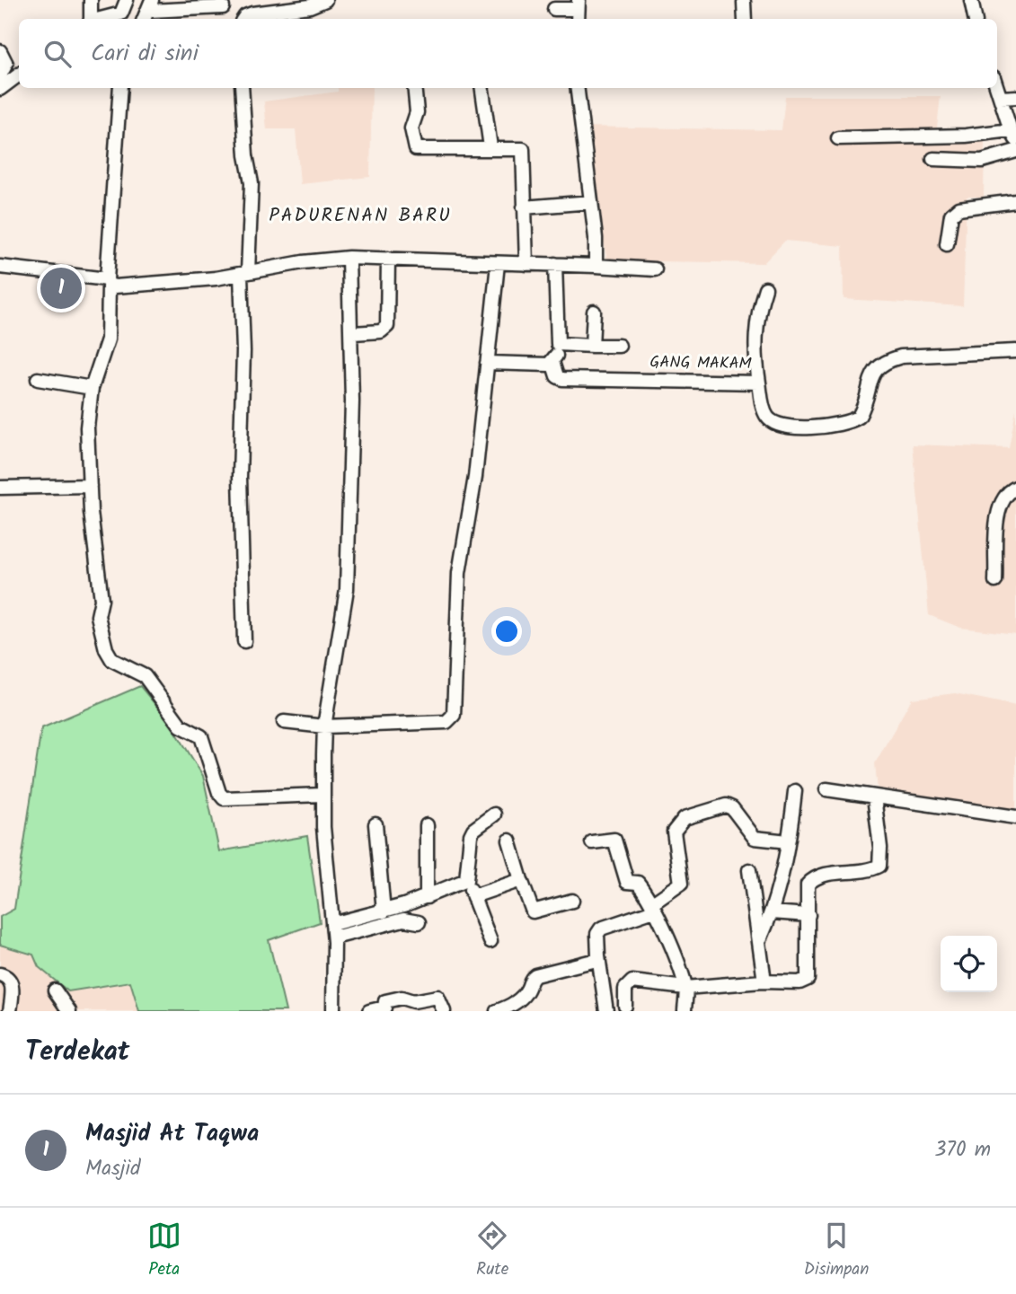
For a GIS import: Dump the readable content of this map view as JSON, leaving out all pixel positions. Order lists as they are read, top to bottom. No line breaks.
{"streets":{"street":["GANG MAKAM"]},"districts":["PADURENAN BARU"],"page":{"search":"Cari di sini","pins":"1","heading":"Terdekat","list":[{"mark":"1","name":"Masjid At Taqwa","note":"Masjid","value":"370 m"}],"nav":["Peta","Rute","Disimpan"]}}
